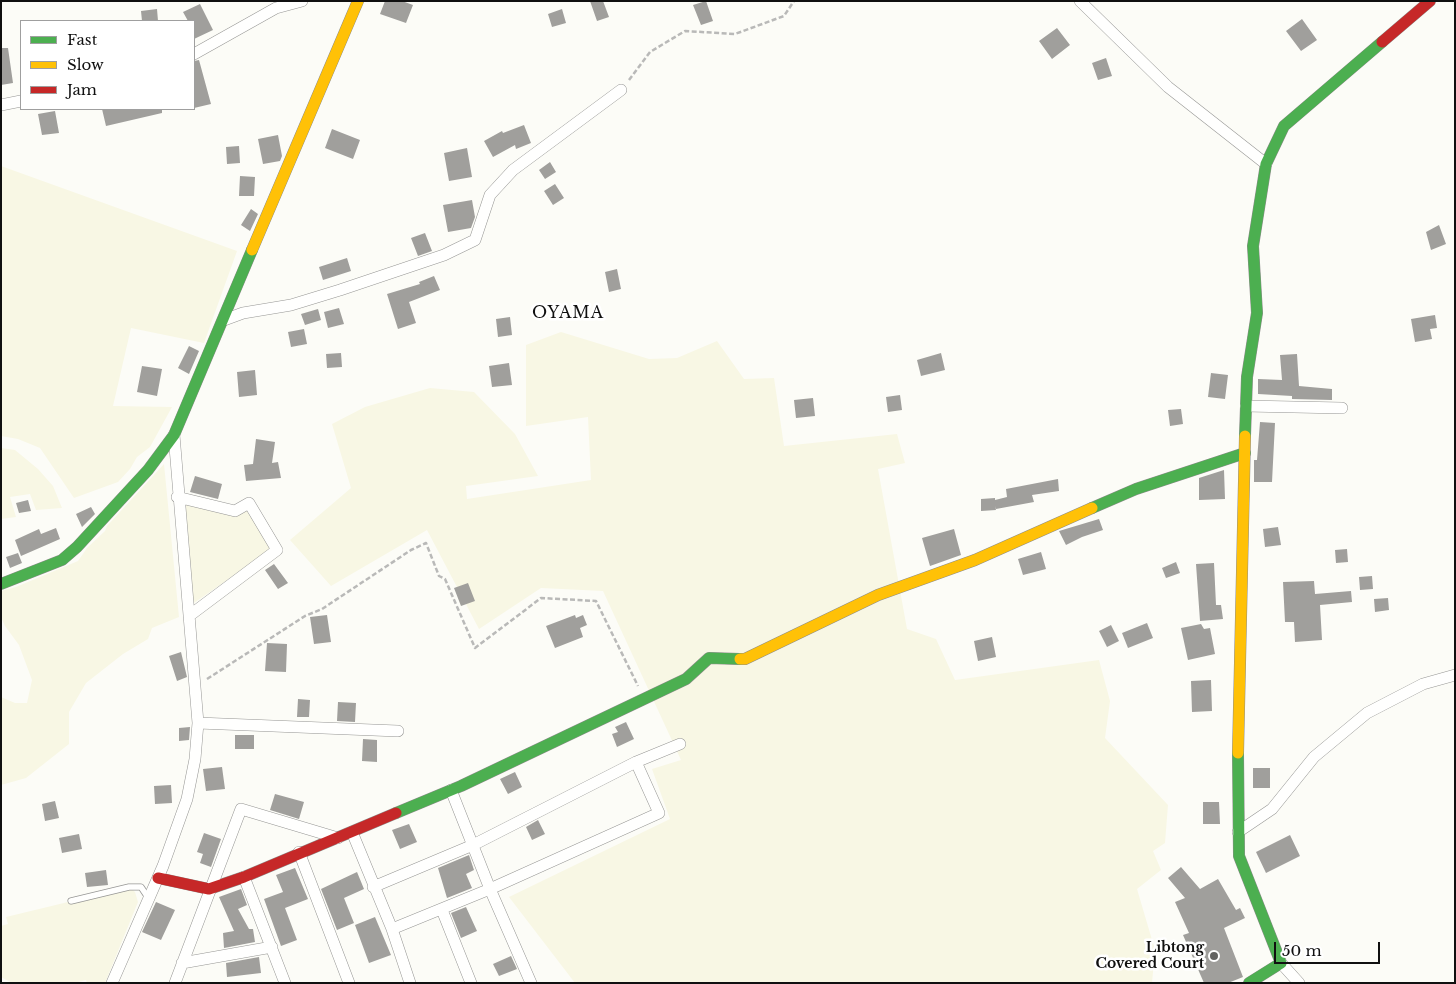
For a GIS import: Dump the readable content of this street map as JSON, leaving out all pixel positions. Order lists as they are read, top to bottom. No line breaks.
{"districts":["OYAMA"],"places":["Libtong Covered Court"],"legend":["Fast","Slow","Jam"],"scale_bar":"50 m"}
